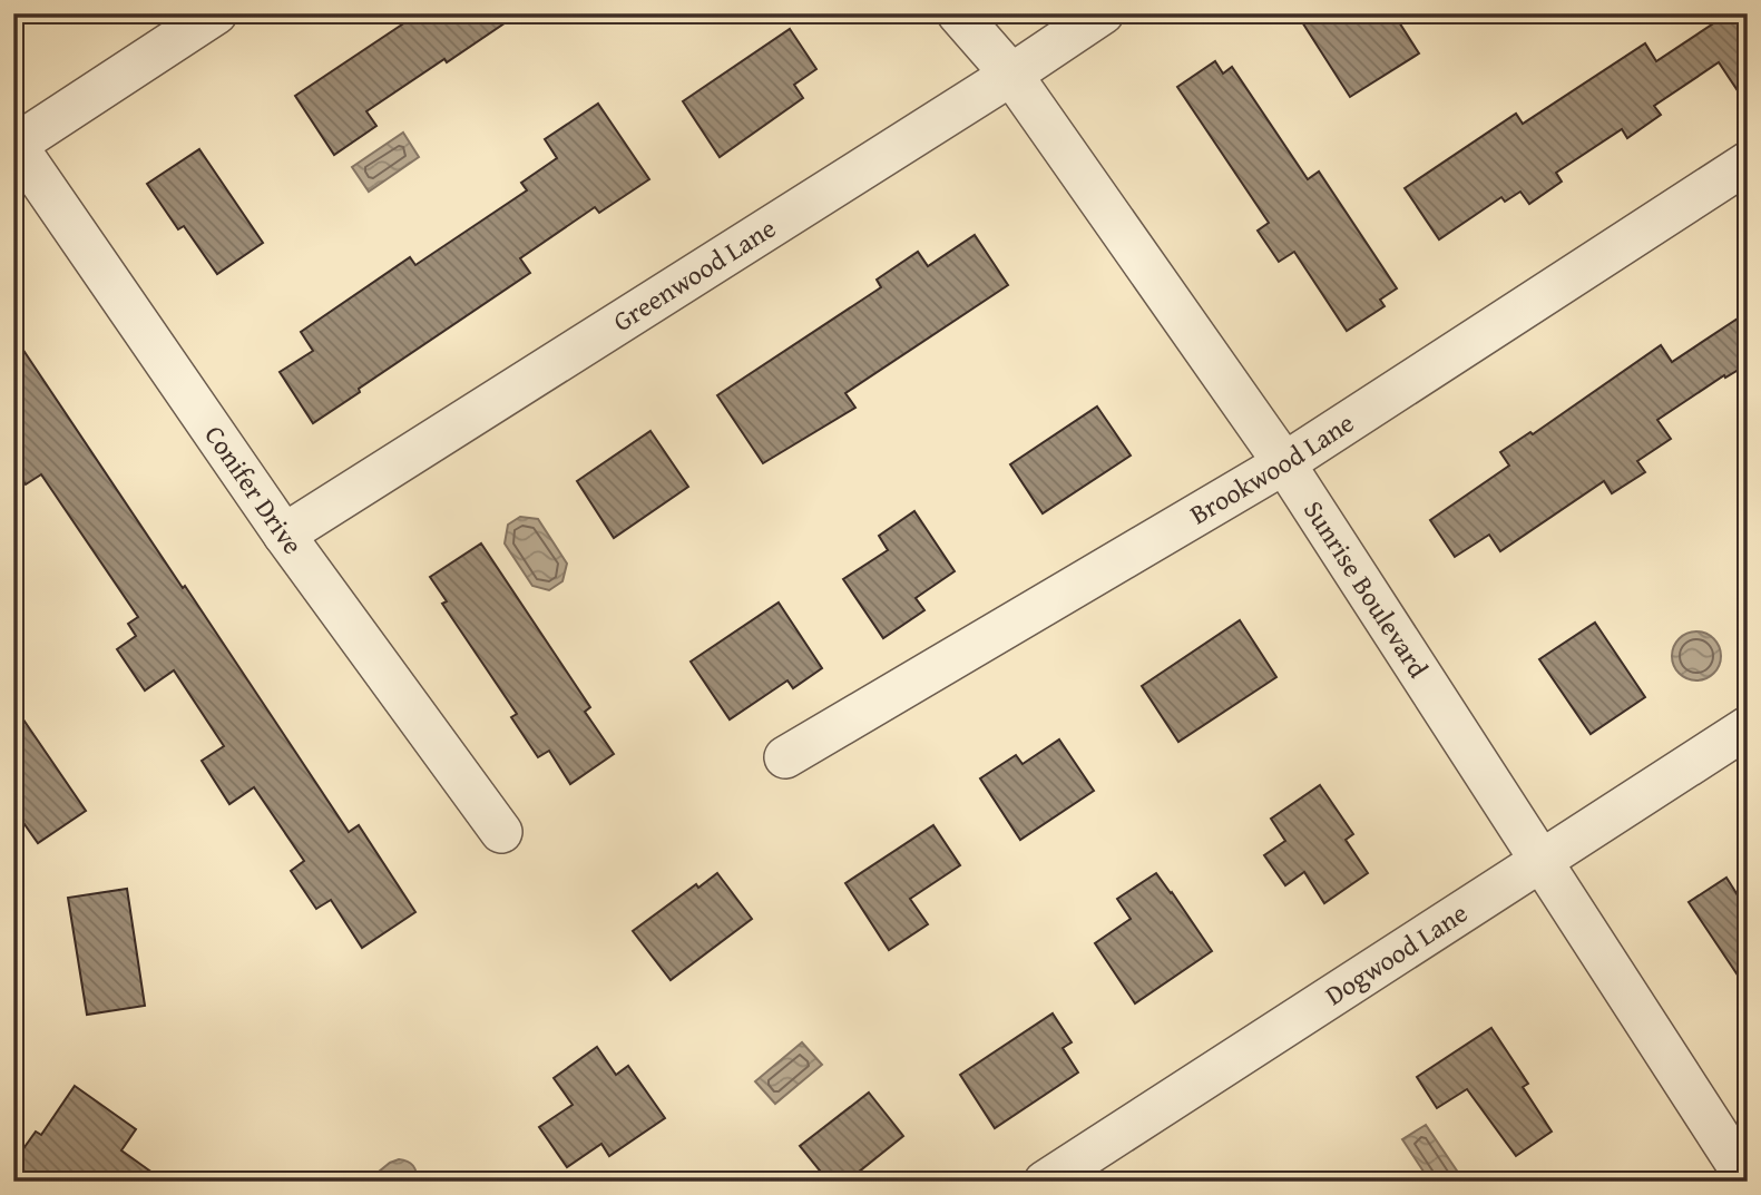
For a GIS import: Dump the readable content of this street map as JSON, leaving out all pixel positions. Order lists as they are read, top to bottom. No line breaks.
{"streets":{"street":["Greenwood Lane","Brookwood Lane","Conifer Drive","Sunrise Boulevard","Dogwood Lane"]},"crossings":[["Greenwood Lane","Conifer Drive"],["Greenwood Lane","Sunrise Boulevard"],["Brookwood Lane","Sunrise Boulevard"],["Sunrise Boulevard","Dogwood Lane"]]}
